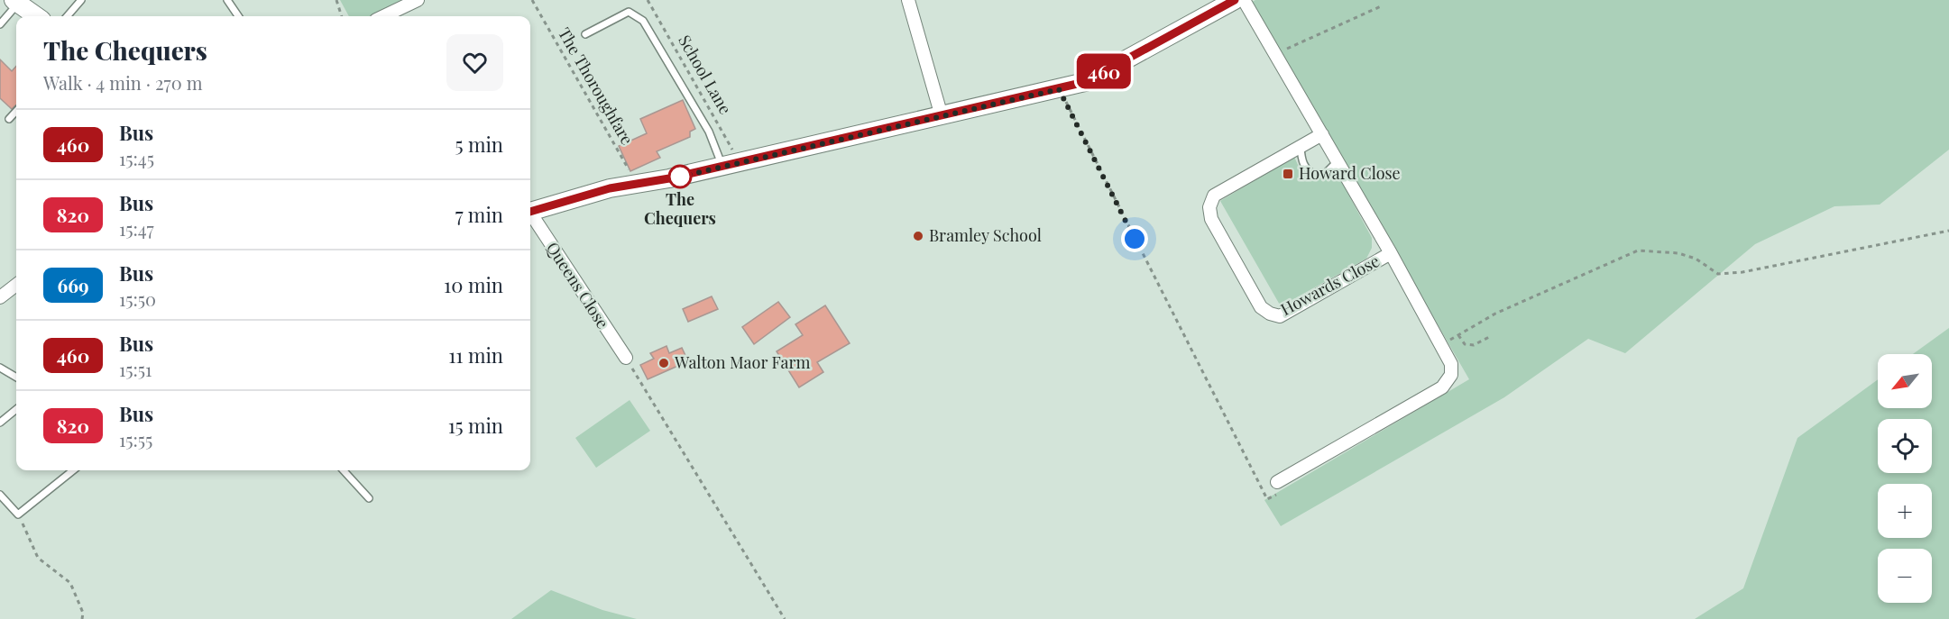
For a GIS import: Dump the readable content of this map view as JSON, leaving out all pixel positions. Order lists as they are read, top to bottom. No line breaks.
{"streets":{"street":["Queens Close","Howards Close"],"path":["School Lane","The Thoroughfare"]},"places":{"transit":["Howard Close"],"other":["The Chequers","Bramley School","Walton Maor Farm"]},"lines":["bus line 460"],"north":"bottom left","page":{"on_map":"460","heading":["The Chequers","Walk · 4 min · 270 m"],"list":[{"mark":"460","name":"Bus","note":"15:45","value":"5 min"},{"mark":"820","name":"Bus","note":"15:47","value":"7 min"},{"mark":"669","name":"Bus","note":"15:50","value":"10 min"},{"mark":"460","name":"Bus","note":"15:51","value":"11 min"},{"mark":"820","name":"Bus","note":"15:55","value":"15 min"}],"map_buttons":["+","−"]}}
